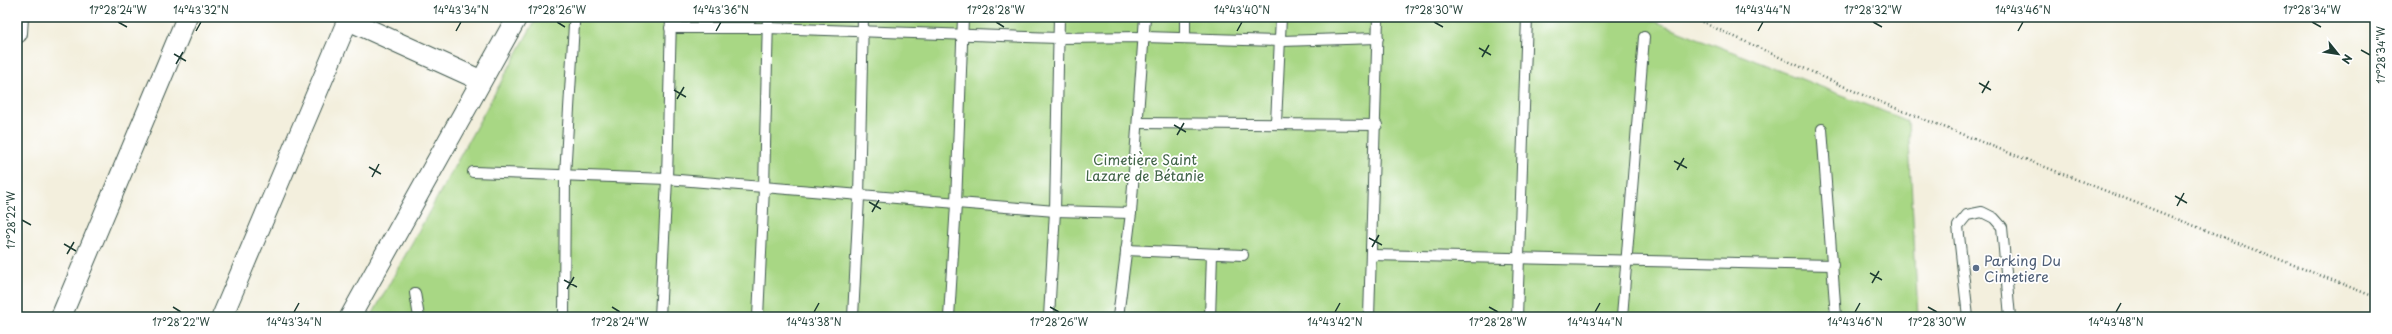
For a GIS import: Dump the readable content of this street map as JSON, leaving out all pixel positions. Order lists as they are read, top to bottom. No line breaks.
{"parks":["Cimetière Saint Lazare de Bétanie"],"places":["Parking Du Cimetiere"],"north":"bottom right","coordinates":["17°28'24\"W","14°43'32\"N","14°43'34\"N","17°28'26\"W","14°43'36\"N","17°28'28\"W","14°43'40\"N","17°28'30\"W","14°43'44\"N","17°28'32\"W","14°43'46\"N","17°28'34\"W","17°28'22\"W","14°43'38\"N","14°43'42\"N","14°43'48\"N"]}
